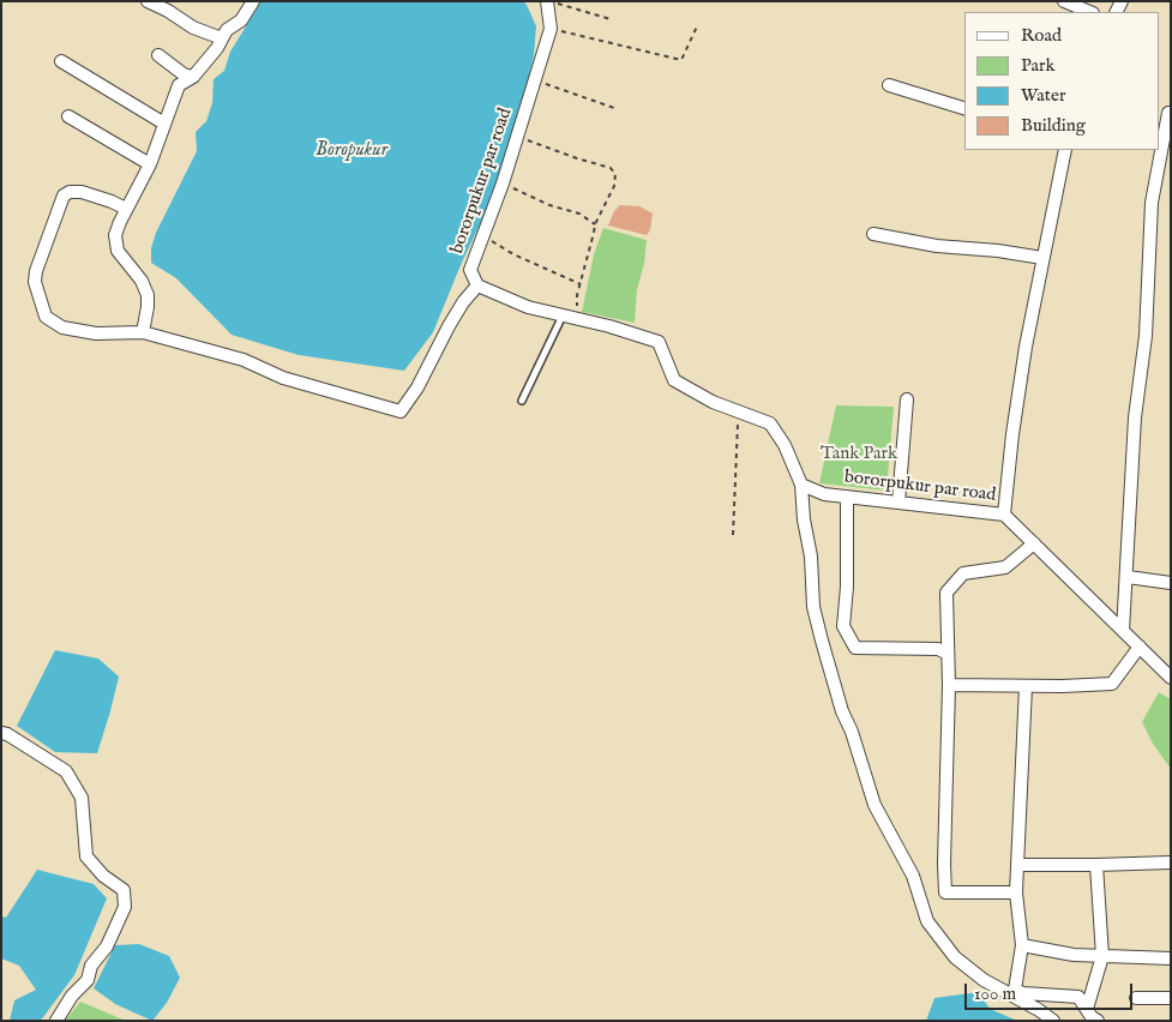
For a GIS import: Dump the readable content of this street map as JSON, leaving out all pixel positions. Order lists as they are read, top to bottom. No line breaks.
{"streets":{"street":["bororpukur par road"]},"water":["Boropukur"],"parks":["Tank Park"],"legend":["Road","Park","Water","Building"],"scale_bar":"100 m"}
